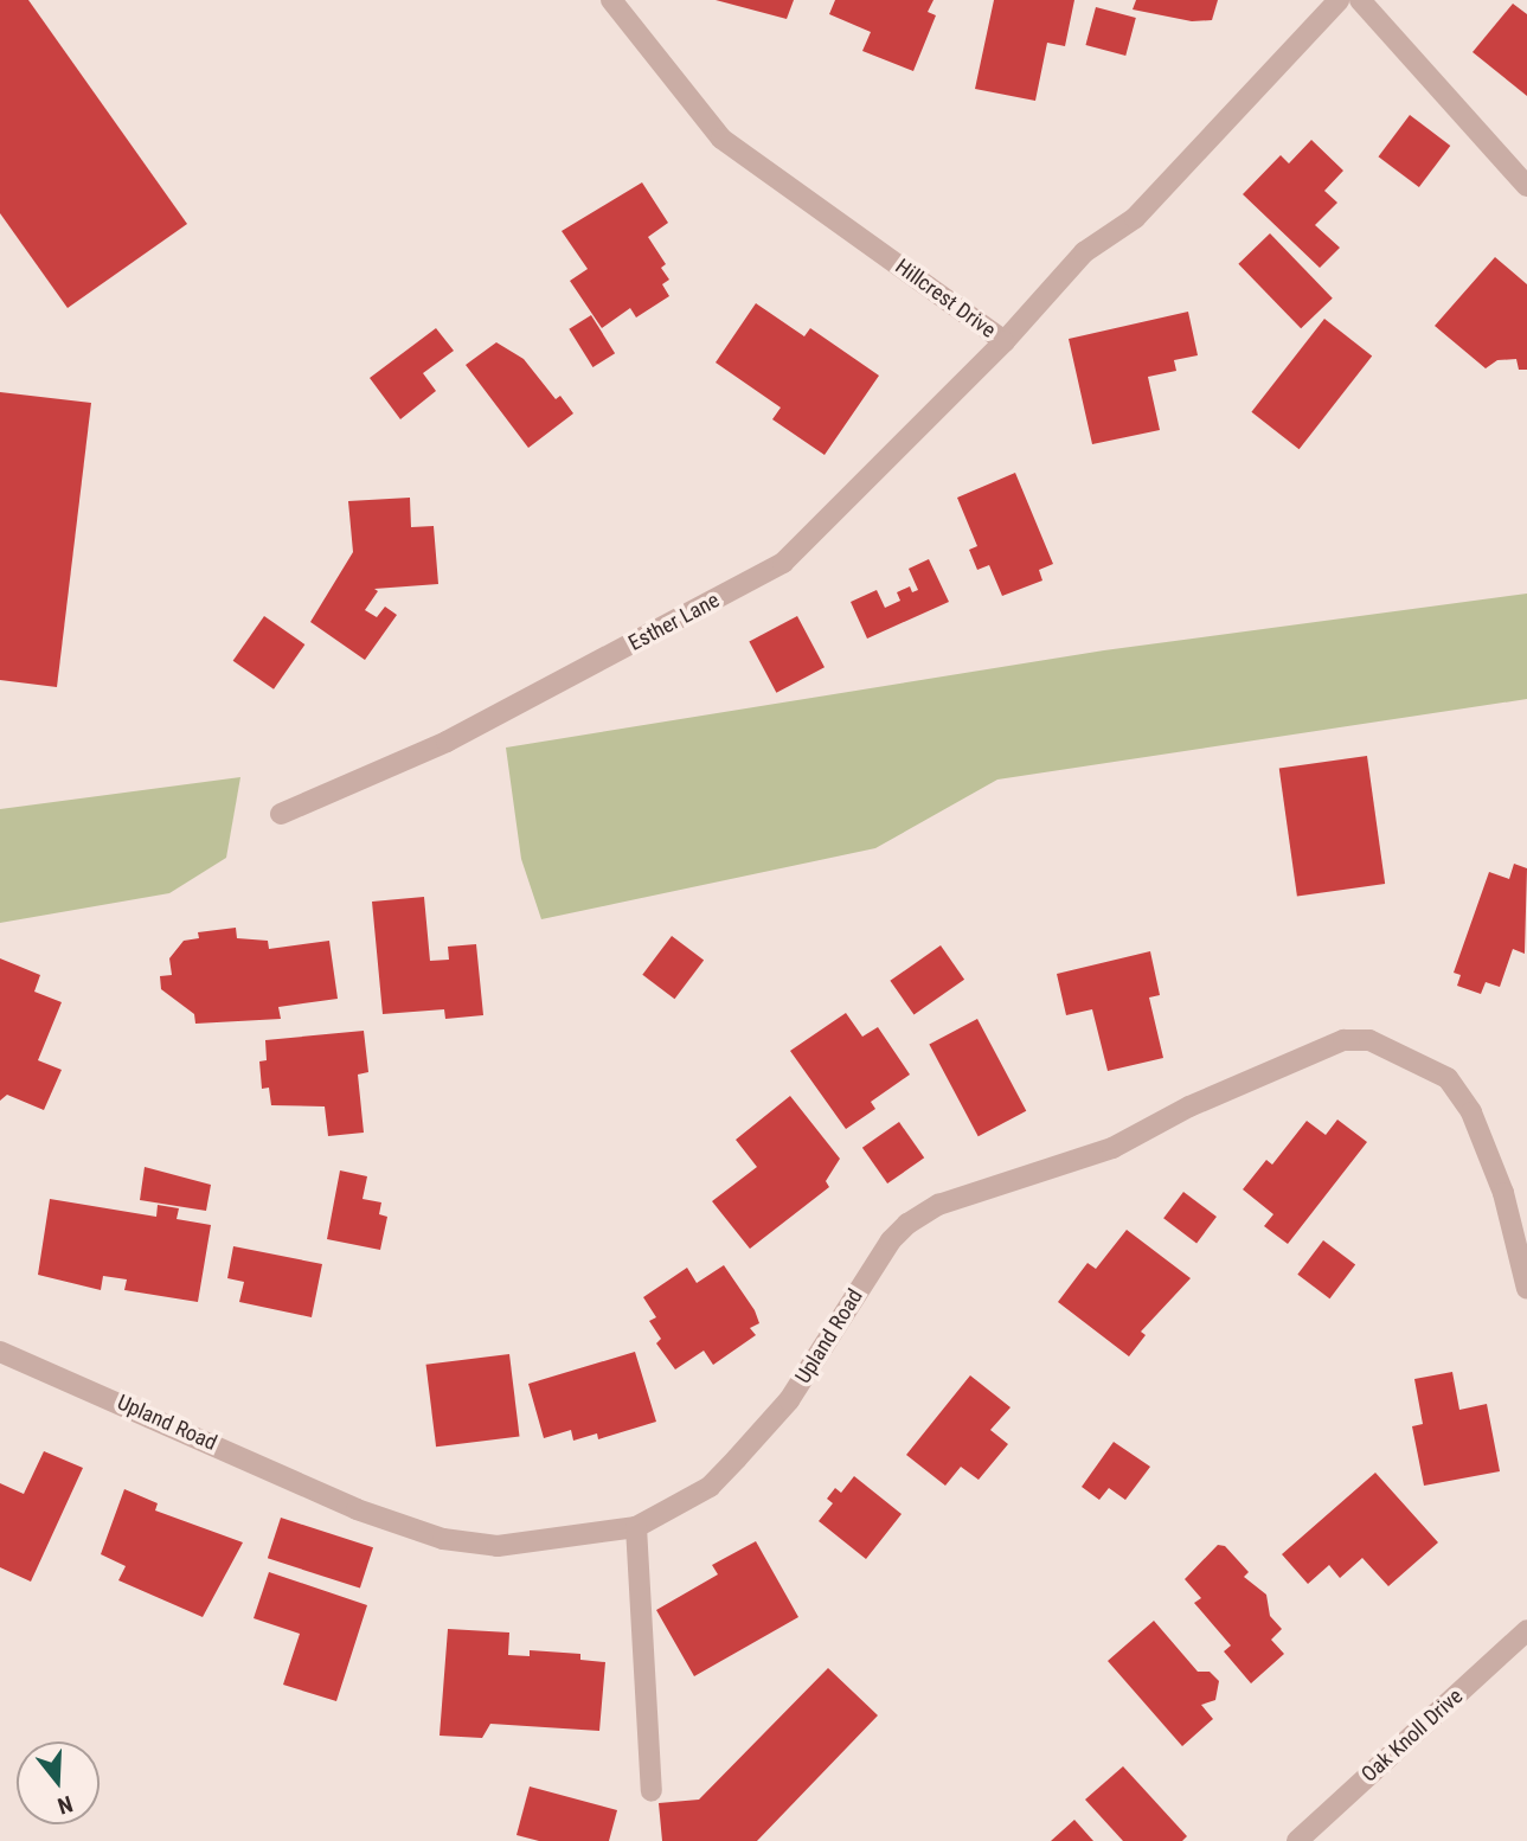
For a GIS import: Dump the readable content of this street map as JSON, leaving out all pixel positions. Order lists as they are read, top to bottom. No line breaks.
{"streets":{"street":["Hillcrest Drive","Esther Lane","Upland Road","Oak Knoll Drive"]},"crossings":[["Hillcrest Drive","Esther Lane"]],"north":"bottom"}
